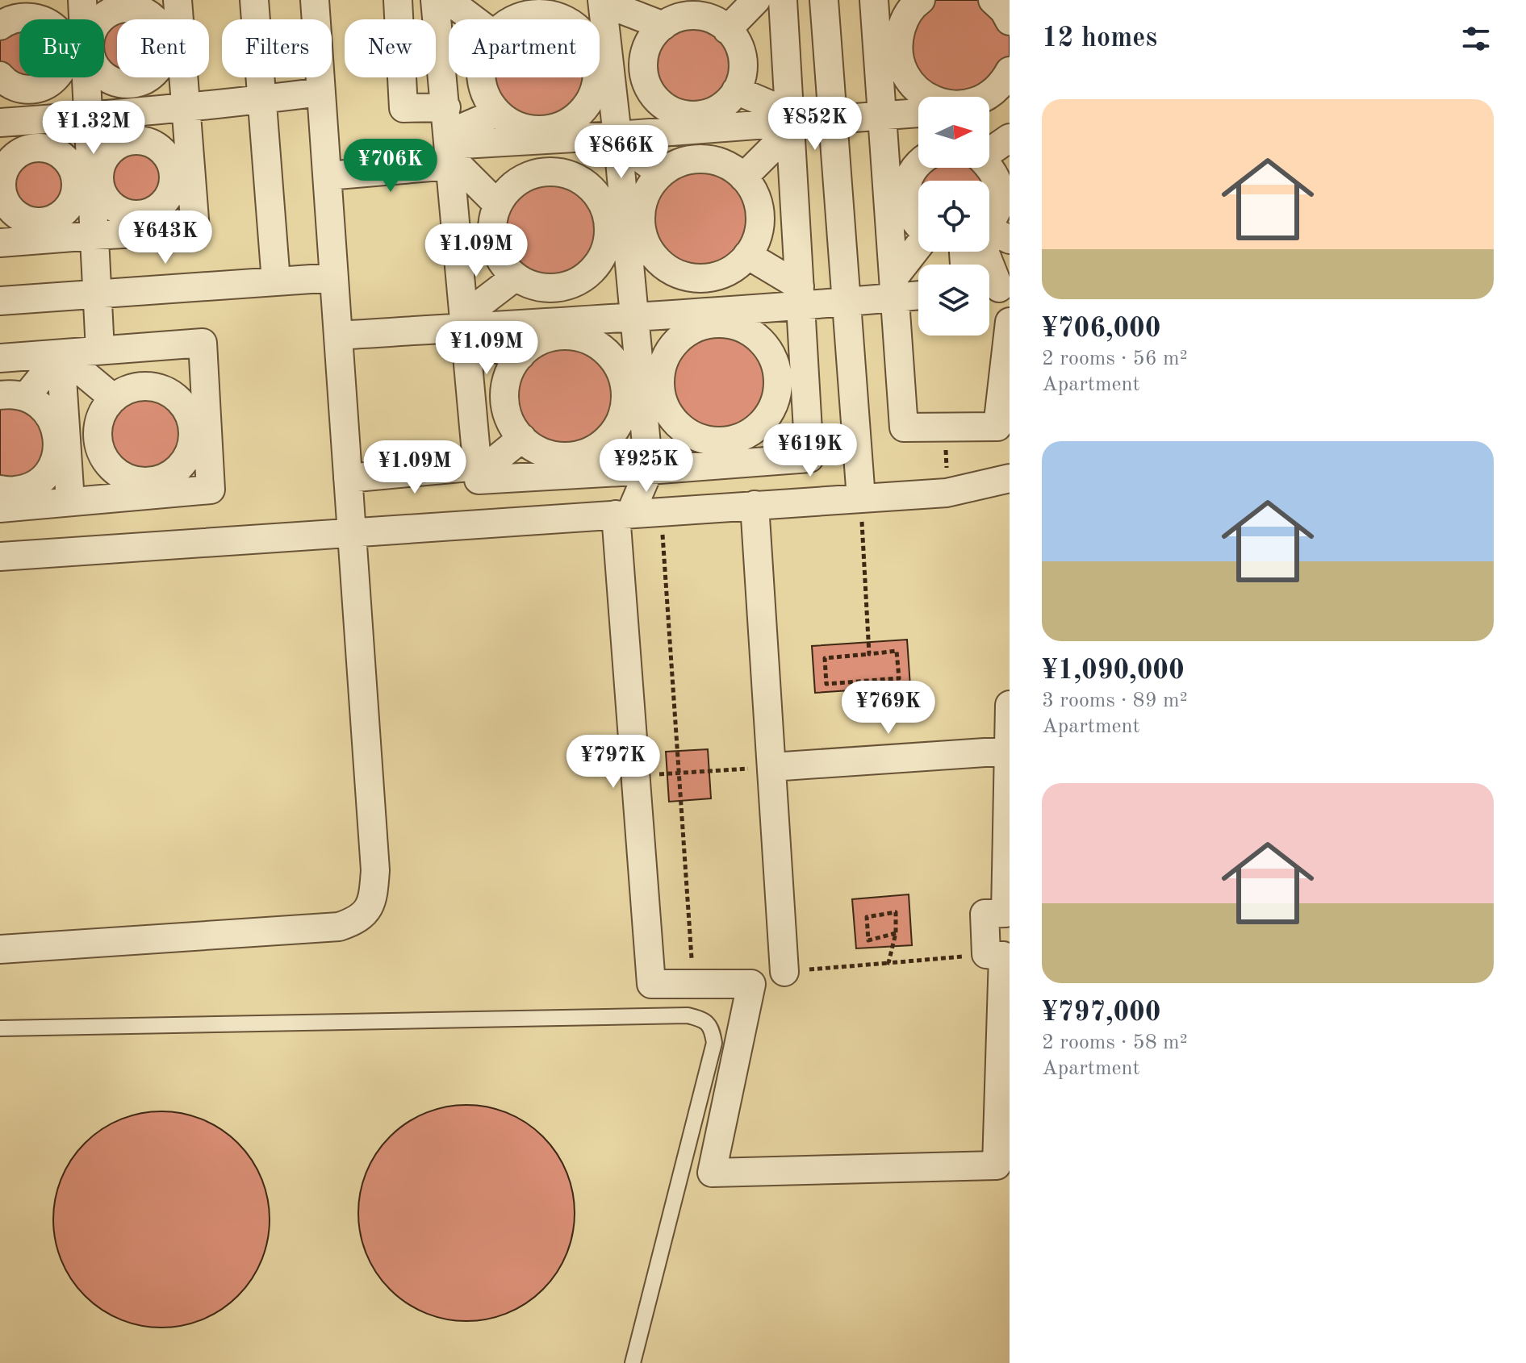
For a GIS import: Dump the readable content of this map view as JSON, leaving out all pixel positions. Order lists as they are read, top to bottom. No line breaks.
{"north":"right","page":{"heading":"12 homes","chip":["Buy","Rent","Filters","New","Apartment"],"list":[{"name":"¥706,000","note":"2 rooms · 56 m² · Apartment"},{"name":"¥1,090,000","note":"3 rooms · 89 m² · Apartment"},{"name":"¥797,000","note":"2 rooms · 58 m² · Apartment"}],"price":["¥852K","¥1.32M","¥866K","¥706K","¥643K","¥1.09M","¥1.09M","¥619K","¥925K","¥1.09M","¥769K","¥797K"]}}
